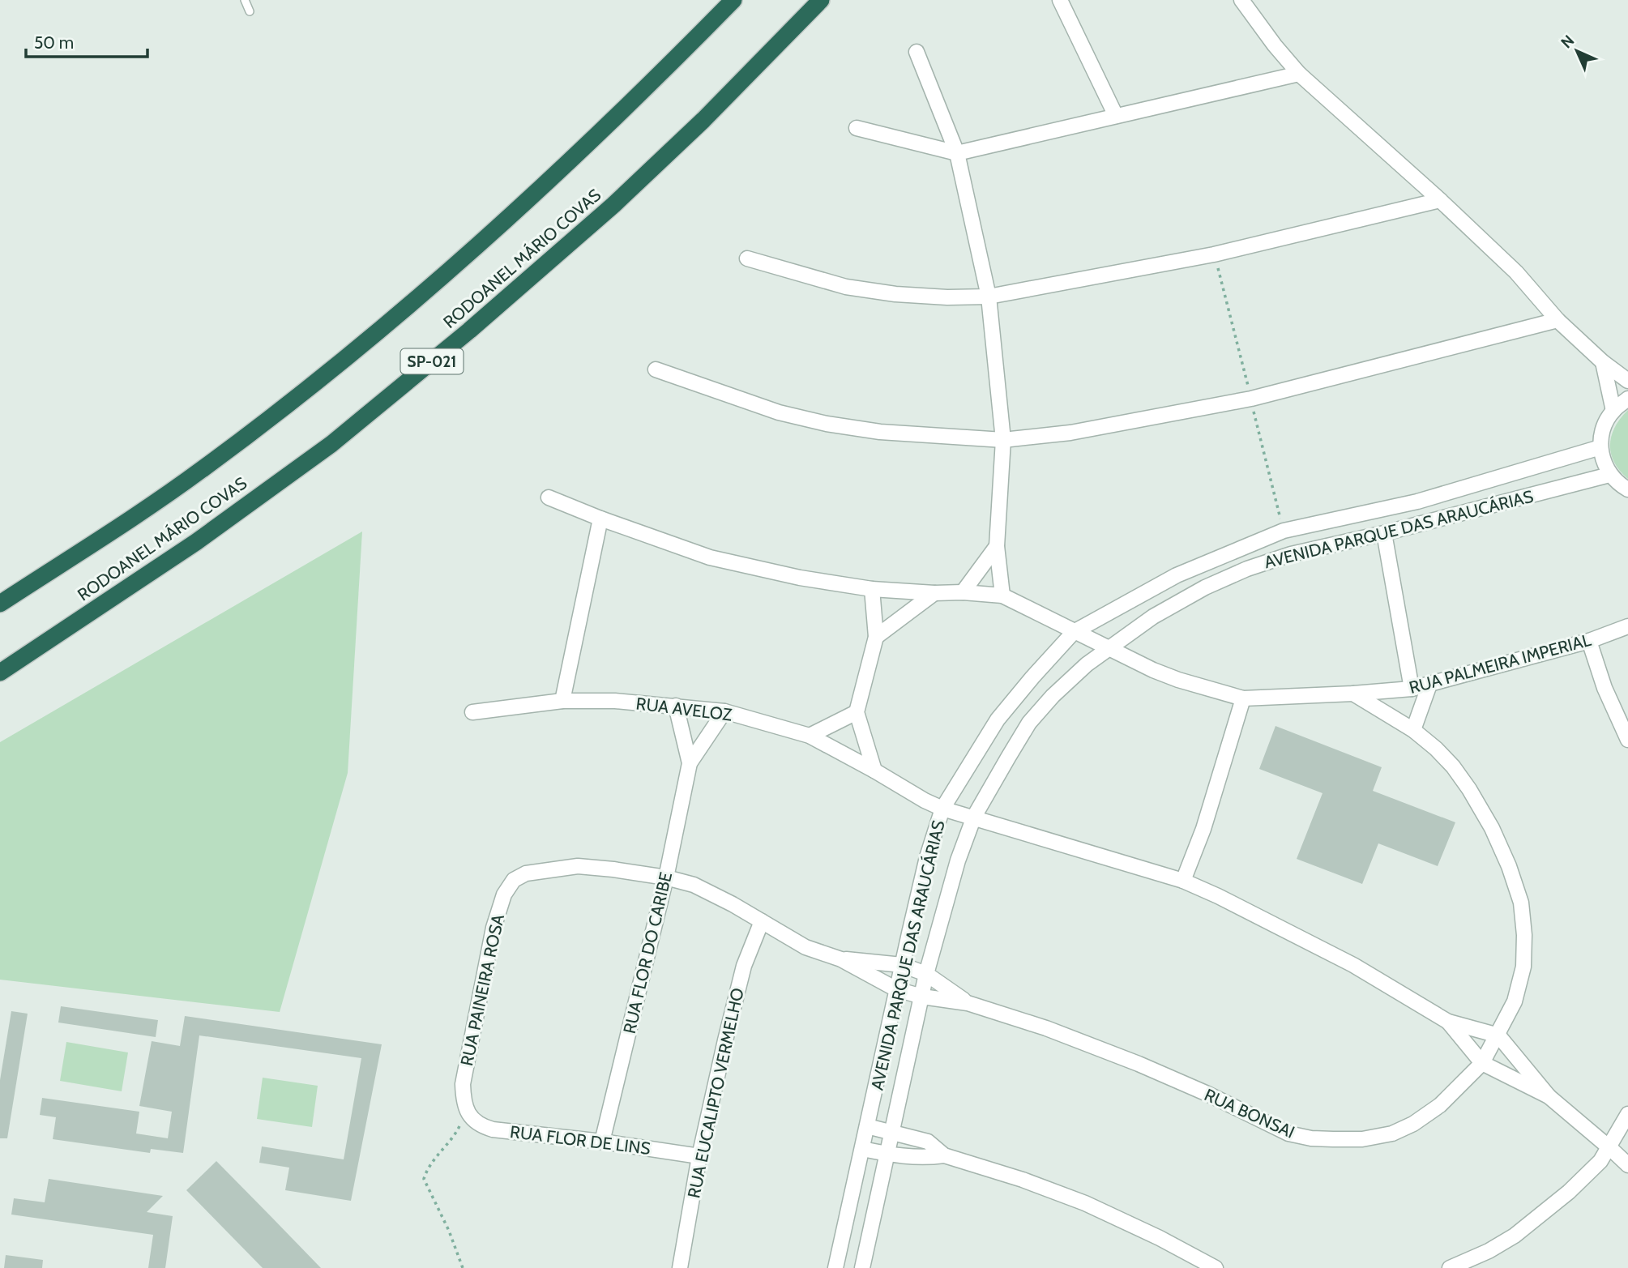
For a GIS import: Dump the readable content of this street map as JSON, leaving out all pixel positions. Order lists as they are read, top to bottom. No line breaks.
{"streets":{"highway":["RODOANEL MÁRIO COVAS","SP-021"],"street":["AVENIDA PARQUE DAS ARAUCÁRIAS","RUA PALMEIRA IMPERIAL","RUA AVELOZ","RUA FLOR DO CARIBE","RUA PAINEIRA ROSA","RUA EUCALIPTO VERMELHO","RUA BONSAI","RUA FLOR DE LINS"]},"crossings":[["AVENIDA PARQUE DAS ARAUCÁRIAS","RUA PALMEIRA IMPERIAL"],["AVENIDA PARQUE DAS ARAUCÁRIAS","RUA AVELOZ"],["RUA PALMEIRA IMPERIAL","RUA BONSAI"],["RUA FLOR DO CARIBE","RUA PAINEIRA ROSA"],["RUA FLOR DO CARIBE","RUA FLOR DE LINS"],["RUA PAINEIRA ROSA","RUA EUCALIPTO VERMELHO"],["RUA PAINEIRA ROSA","RUA FLOR DE LINS"],["RUA EUCALIPTO VERMELHO","RUA FLOR DE LINS"]],"scale_bar":"50 m","north":"top left"}
